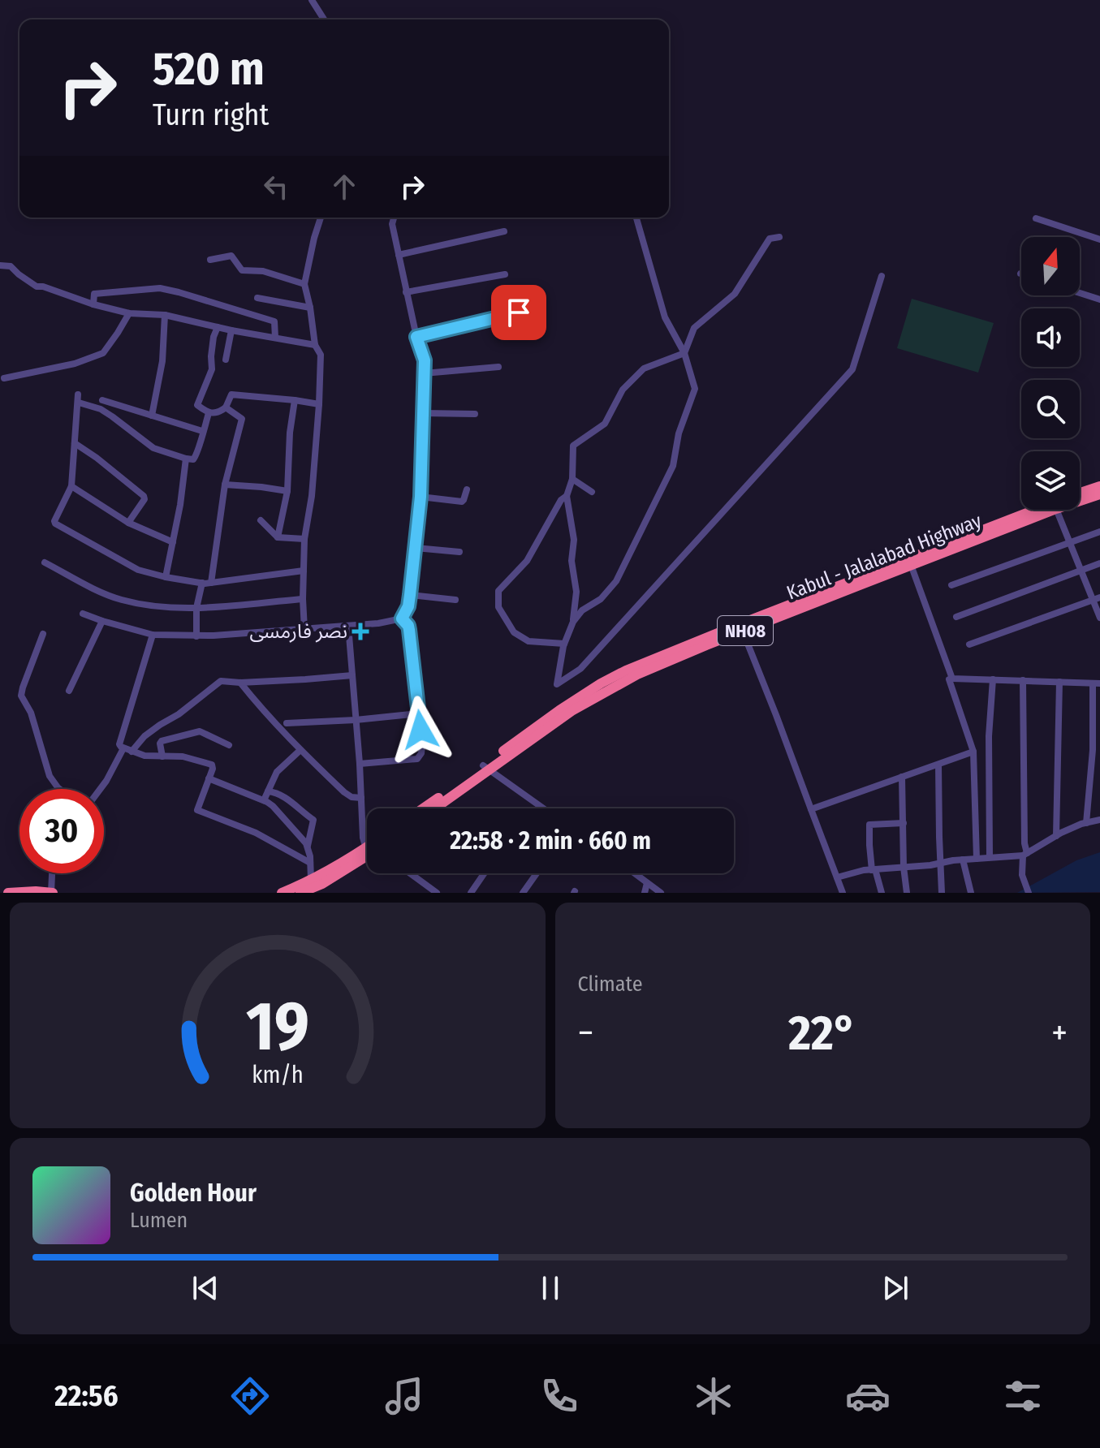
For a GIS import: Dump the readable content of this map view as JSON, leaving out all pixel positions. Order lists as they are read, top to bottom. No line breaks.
{"streets":{"highway":["Kabul - Jalalabad Highway","NH08"]},"places":{"health":["نصر فارمسی"]},"north":"top","page":{"turn":["520 m","Turn right"],"limit":"30","trip":"22:58 · 2 min · 660 m","tile":"Climate","heat":["−","22°","+"],"song":["Golden Hour","Lumen"],"tabs":"22:56","gauge":["19","km/h"]}}
